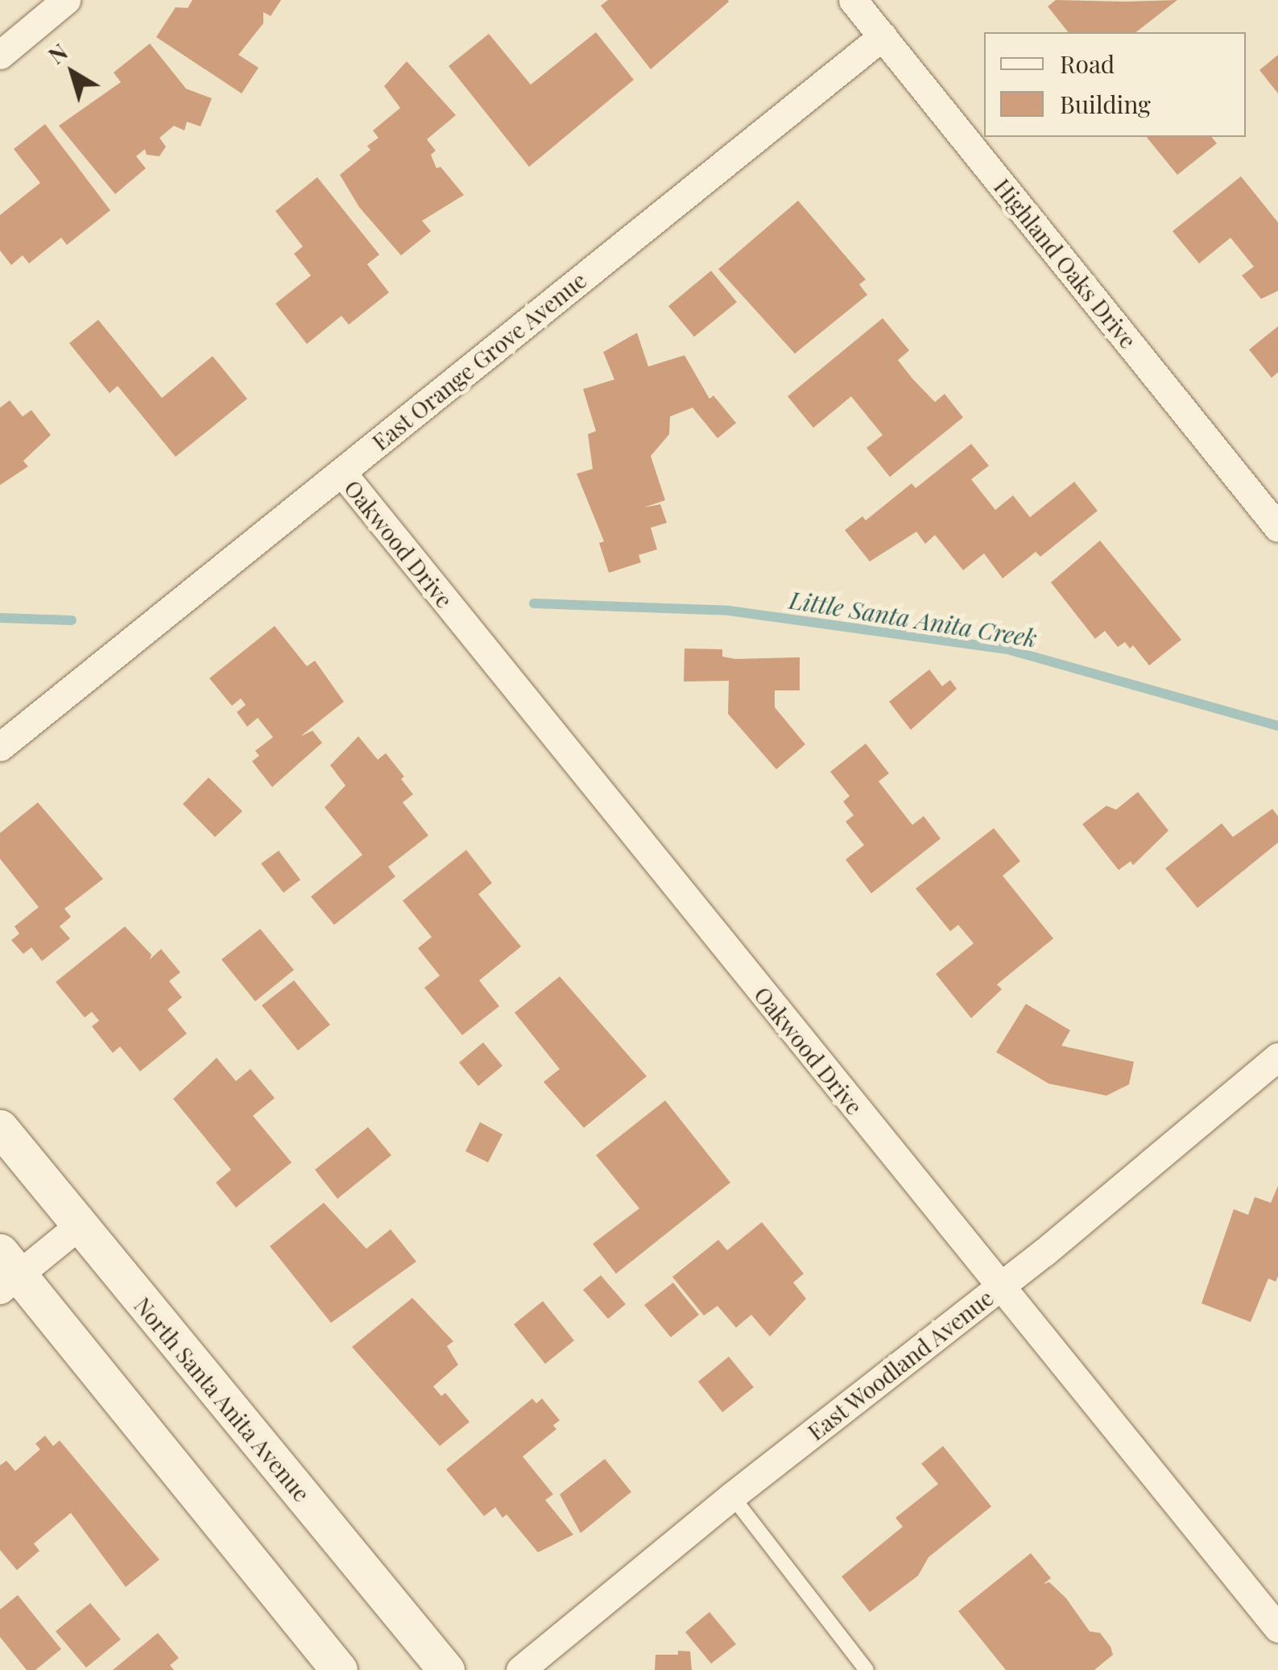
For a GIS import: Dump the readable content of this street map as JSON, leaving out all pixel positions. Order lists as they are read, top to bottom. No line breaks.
{"streets":{"street":["Highland Oaks Drive","East Orange Grove Avenue","Oakwood Drive","East Woodland Avenue","North Santa Anita Avenue"]},"crossings":[["Highland Oaks Drive","East Orange Grove Avenue"],["East Orange Grove Avenue","Oakwood Drive"],["Oakwood Drive","East Woodland Avenue"]],"water":["Little Santa Anita Creek"],"legend":["Road","Building"],"north":"top left"}
